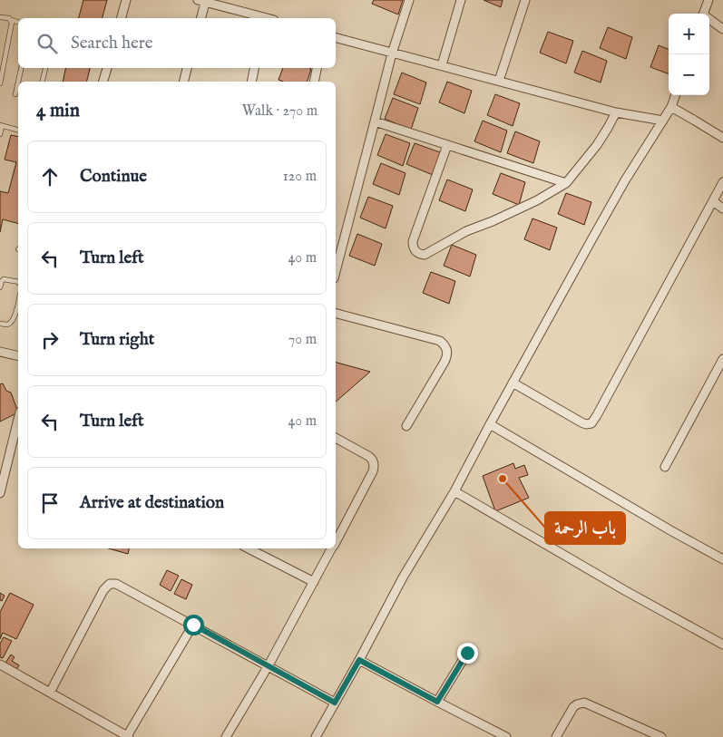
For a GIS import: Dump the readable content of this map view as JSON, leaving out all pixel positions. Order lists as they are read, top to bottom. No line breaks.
{"places":["باب الرحمة"],"page":{"map_buttons":["+","−"],"search":"Search here","heading":["4 min","Walk · 270 m"],"list":[["Continue","120 m"],["Turn left","40 m"],["Turn right","70 m"],["Turn left","40 m"],"Arrive at destination"]}}
